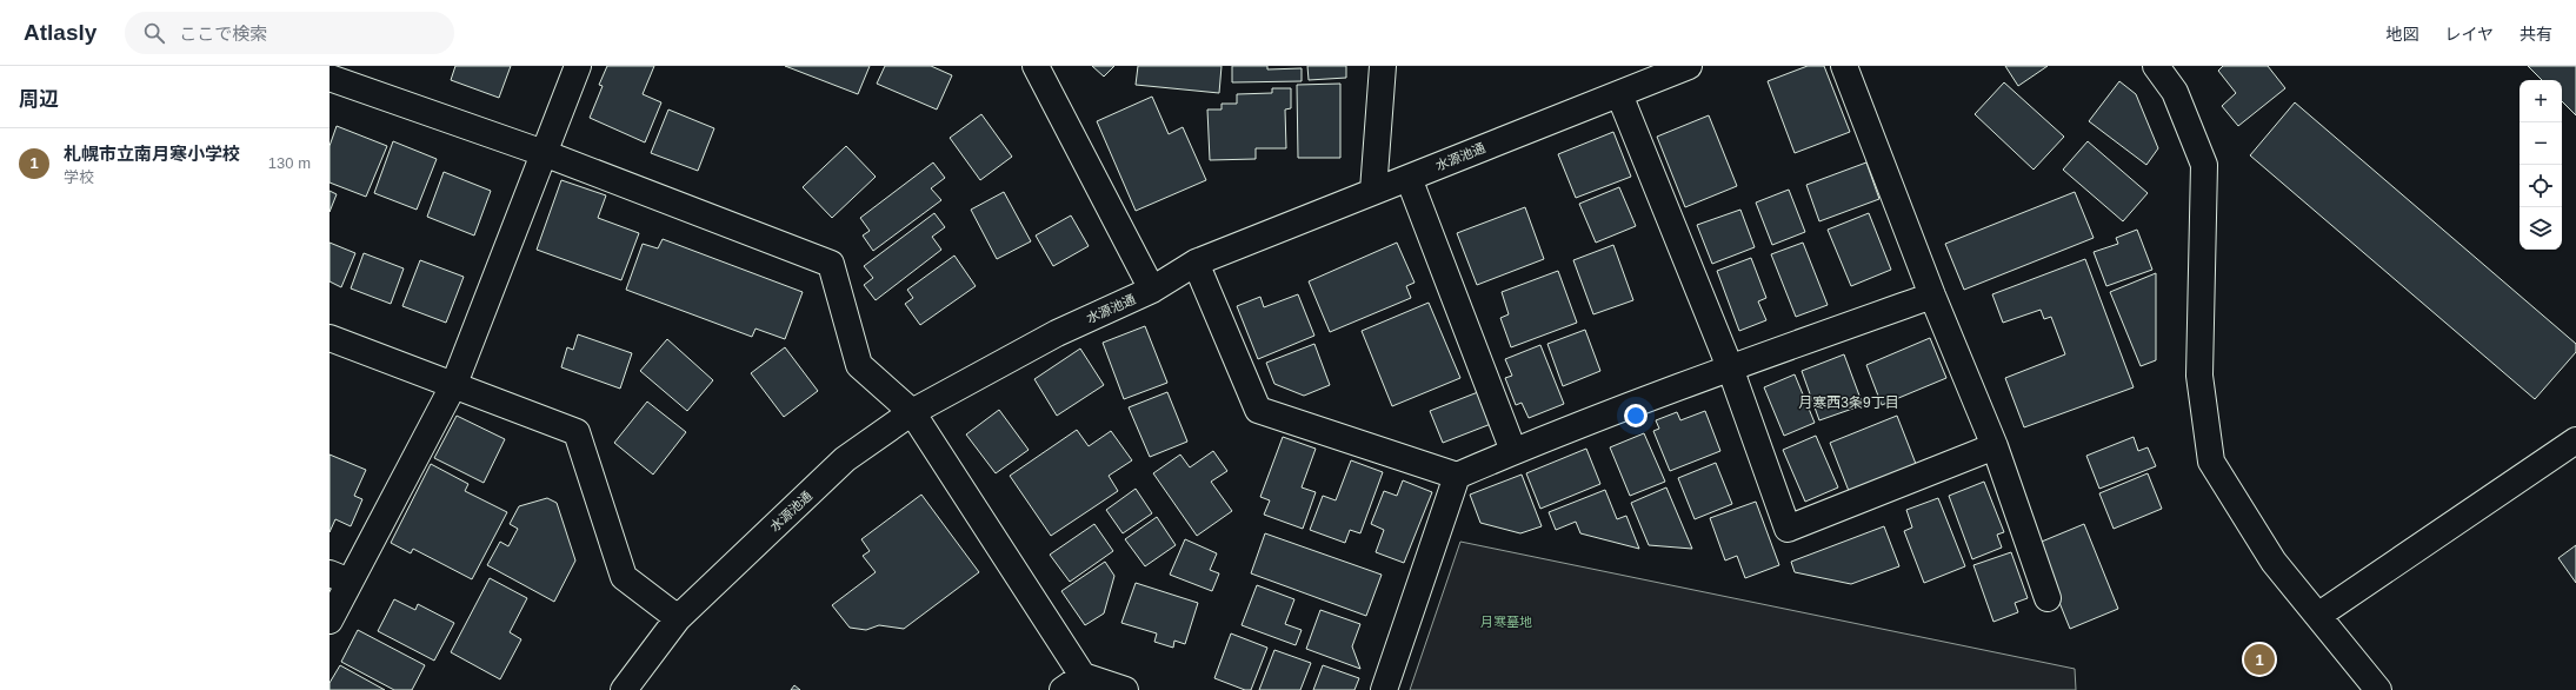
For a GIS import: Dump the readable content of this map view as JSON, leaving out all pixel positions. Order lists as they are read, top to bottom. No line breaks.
{"streets":{"street":["水源池通"]},"districts":["月寒西3条9丁目"],"parks":["月寒墓地"],"page":{"header":"Atlasly","search":"ここで検索","nav":["地図","レイヤ","共有"],"heading":"周辺","map_buttons":["+","−"],"list":[{"mark":"1","name":"札幌市立南月寒小学校","note":"学校","value":"130 m"}],"pins":"1"}}
